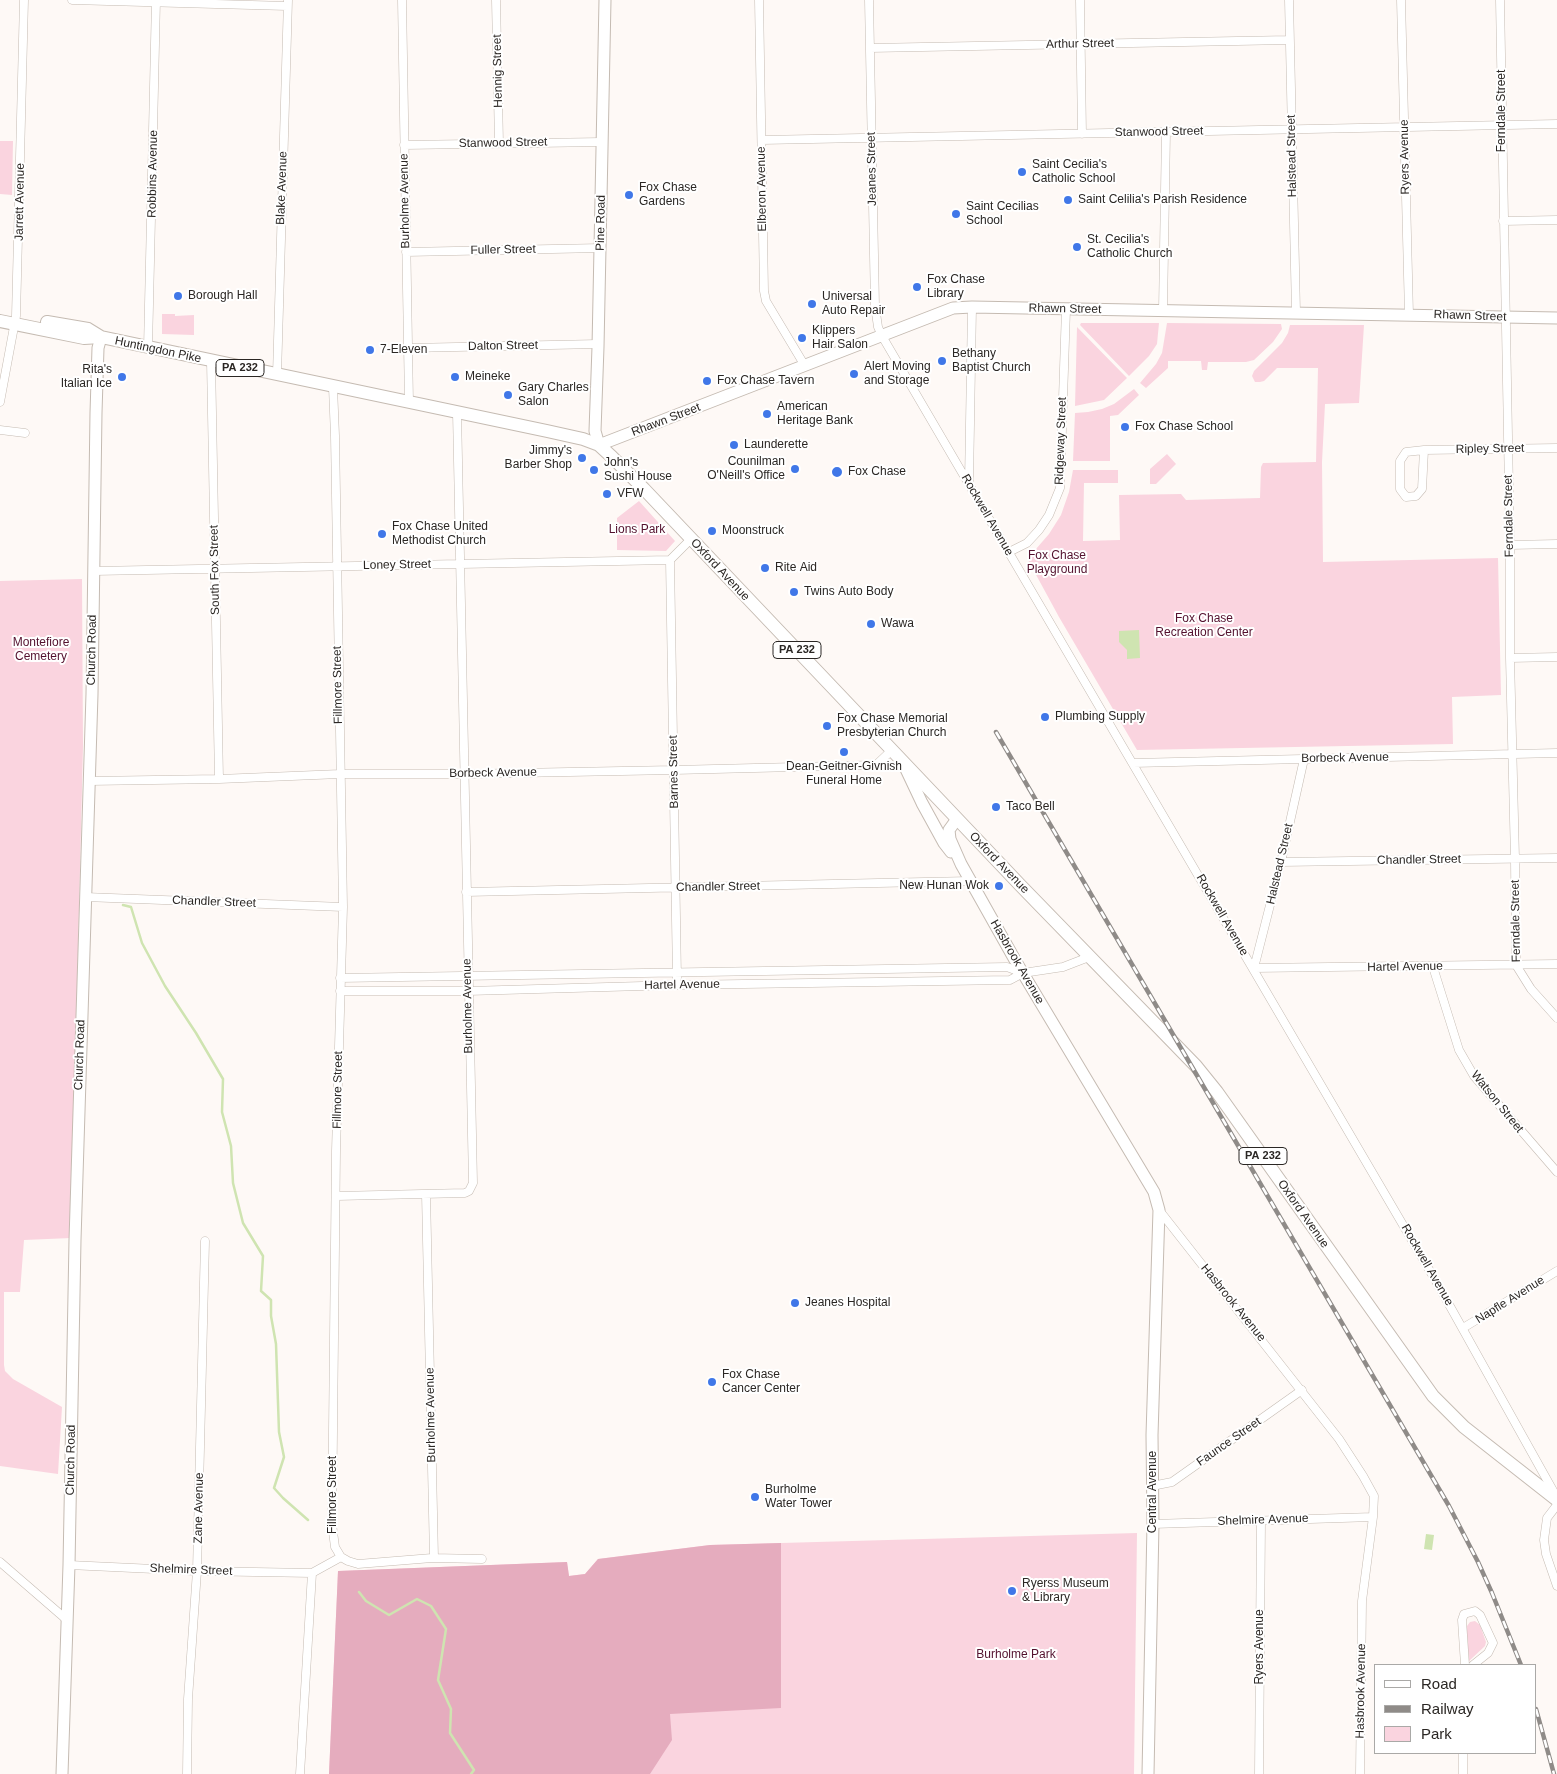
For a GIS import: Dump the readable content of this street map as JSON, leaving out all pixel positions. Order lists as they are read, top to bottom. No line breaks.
{"streets":{"main road":["Pine Road","Rhawn Street","Huntingdon Pike","PA 232","Oxford Avenue","Church Road","Hasbrook Avenue","Central Avenue"],"street":["Arthur Street","Hennig Street","Ferndale Street","Stanwood Street","Halstead Street","Ryers Avenue","Jeanes Street","Robbins Avenue","Blake Avenue","Elberon Avenue","Burholme Avenue","Jarrett Avenue","Fuller Street","Dalton Street","Ridgeway Street","Ripley Street","Rockwell Avenue","Loney Street","South Fox Street","Fillmore Street","Borbeck Avenue","Barnes Street","Chandler Street","Hartel Avenue","Watson Street","Napfle Avenue","Faunce Street","Zane Avenue","Shelmire Avenue","Shelmire Street"]},"crossings":[["Arthur Street","Halstead Street"],["Arthur Street","Jeanes Street"],["Hennig Street","Stanwood Street"],["Ferndale Street","Stanwood Street"],["Ferndale Street","Rhawn Street"],["Ferndale Street","Ripley Street"],["Ferndale Street","Borbeck Avenue"],["Ferndale Street","Chandler Street"],["Ferndale Street","Hartel Avenue"],["Stanwood Street","Halstead Street"],["Stanwood Street","Ryers Avenue"],["Stanwood Street","Jeanes Street"],["Stanwood Street","Elberon Avenue"],["Stanwood Street","Burholme Avenue"],["Stanwood Street","Pine Road"],["Halstead Street","Rhawn Street"],["Halstead Street","Rockwell Avenue"],["Halstead Street","Borbeck Avenue"],["Halstead Street","Chandler Street"],["Halstead Street","Hartel Avenue"],["Ryers Avenue","Rhawn Street"],["Ryers Avenue","Shelmire Avenue"],["Jeanes Street","Rhawn Street"],["Jeanes Street","Rockwell Avenue"],["Robbins Avenue","Huntingdon Pike"],["Blake Avenue","Huntingdon Pike"],["Elberon Avenue","Rhawn Street"],["Burholme Avenue","Fuller Street"],["Burholme Avenue","Dalton Street"],["Burholme Avenue","Loney Street"],["Burholme Avenue","Oxford Avenue"],["Burholme Avenue","Borbeck Avenue"],["Burholme Avenue","Chandler Street"],["Burholme Avenue","Hartel Avenue"],["Jarrett Avenue","Huntingdon Pike"],["Pine Road","Fuller Street"],["Pine Road","Rhawn Street"],["Pine Road","Dalton Street"],["Pine Road","Oxford Avenue"],["Rhawn Street","Ridgeway Street"],["Rhawn Street","Rockwell Avenue"],["Rhawn Street","Oxford Avenue"],["Huntingdon Pike","South Fox Street"],["Huntingdon Pike","Oxford Avenue"],["Huntingdon Pike","Church Road"],["Huntingdon Pike","Fillmore Street"],["Ridgeway Street","Rockwell Avenue"],["Rockwell Avenue","Oxford Avenue"],["Rockwell Avenue","Borbeck Avenue"],["Rockwell Avenue","Hartel Avenue"],["Rockwell Avenue","Napfle Avenue"],["Loney Street","South Fox Street"],["Loney Street","Church Road"],["Loney Street","Fillmore Street"],["Loney Street","Barnes Street"],["South Fox Street","Borbeck Avenue"],["Oxford Avenue","Fillmore Street"],["Oxford Avenue","Borbeck Avenue"],["Oxford Avenue","Hasbrook Avenue"],["Oxford Avenue","Hartel Avenue"],["Church Road","Borbeck Avenue"],["Church Road","Chandler Street"],["Church Road","Shelmire Street"],["Fillmore Street","Borbeck Avenue"],["Fillmore Street","Chandler Street"],["Fillmore Street","Hartel Avenue"],["Borbeck Avenue","Barnes Street"],["Barnes Street","Chandler Street"],["Barnes Street","Hartel Avenue"],["Chandler Street","Hasbrook Avenue"],["Hasbrook Avenue","Hartel Avenue"],["Hasbrook Avenue","Faunce Street"],["Hasbrook Avenue","Central Avenue"],["Hasbrook Avenue","Shelmire Avenue"],["Hartel Avenue","Watson Street"],["Faunce Street","Central Avenue"],["Central Avenue","Shelmire Avenue"],["Zane Avenue","Shelmire Street"]],"parks":["Lions Park","Fox Chase Playground","Fox Chase Recreation Center","Montefiore Cemetery","Burholme Park"],"places":["Saint Cecilia's Catholic School","Fox Chase Gardens","Saint Celilia's Parish Residence","Saint Cecilias School","St. Cecilia's Catholic Church","Fox Chase Library","Borough Hall","Universal Auto Repair","Klippers Hair Salon","7-Eleven","Bethany Baptist Church","Alert Moving and Storage","Rita's Italian Ice","Meineke","Fox Chase Tavern","Gary Charles Salon","American Heritage Bank","Fox Chase School","Launderette","Jimmy's Barber Shop","Counilman O'Neill's Office","John's Sushi House","Fox Chase","VFW","Moonstruck","Fox Chase United Methodist Church","Rite Aid","Twins Auto Body","Wawa","Plumbing Supply","Fox Chase Memorial Presbyterian Church","Dean-Geitner-Givnish Funeral Home","Taco Bell","New Hunan Wok","Jeanes Hospital","Fox Chase Cancer Center","Burholme Water Tower","Ryerss Museum & Library"],"legend":["Road","Railway","Park"]}
